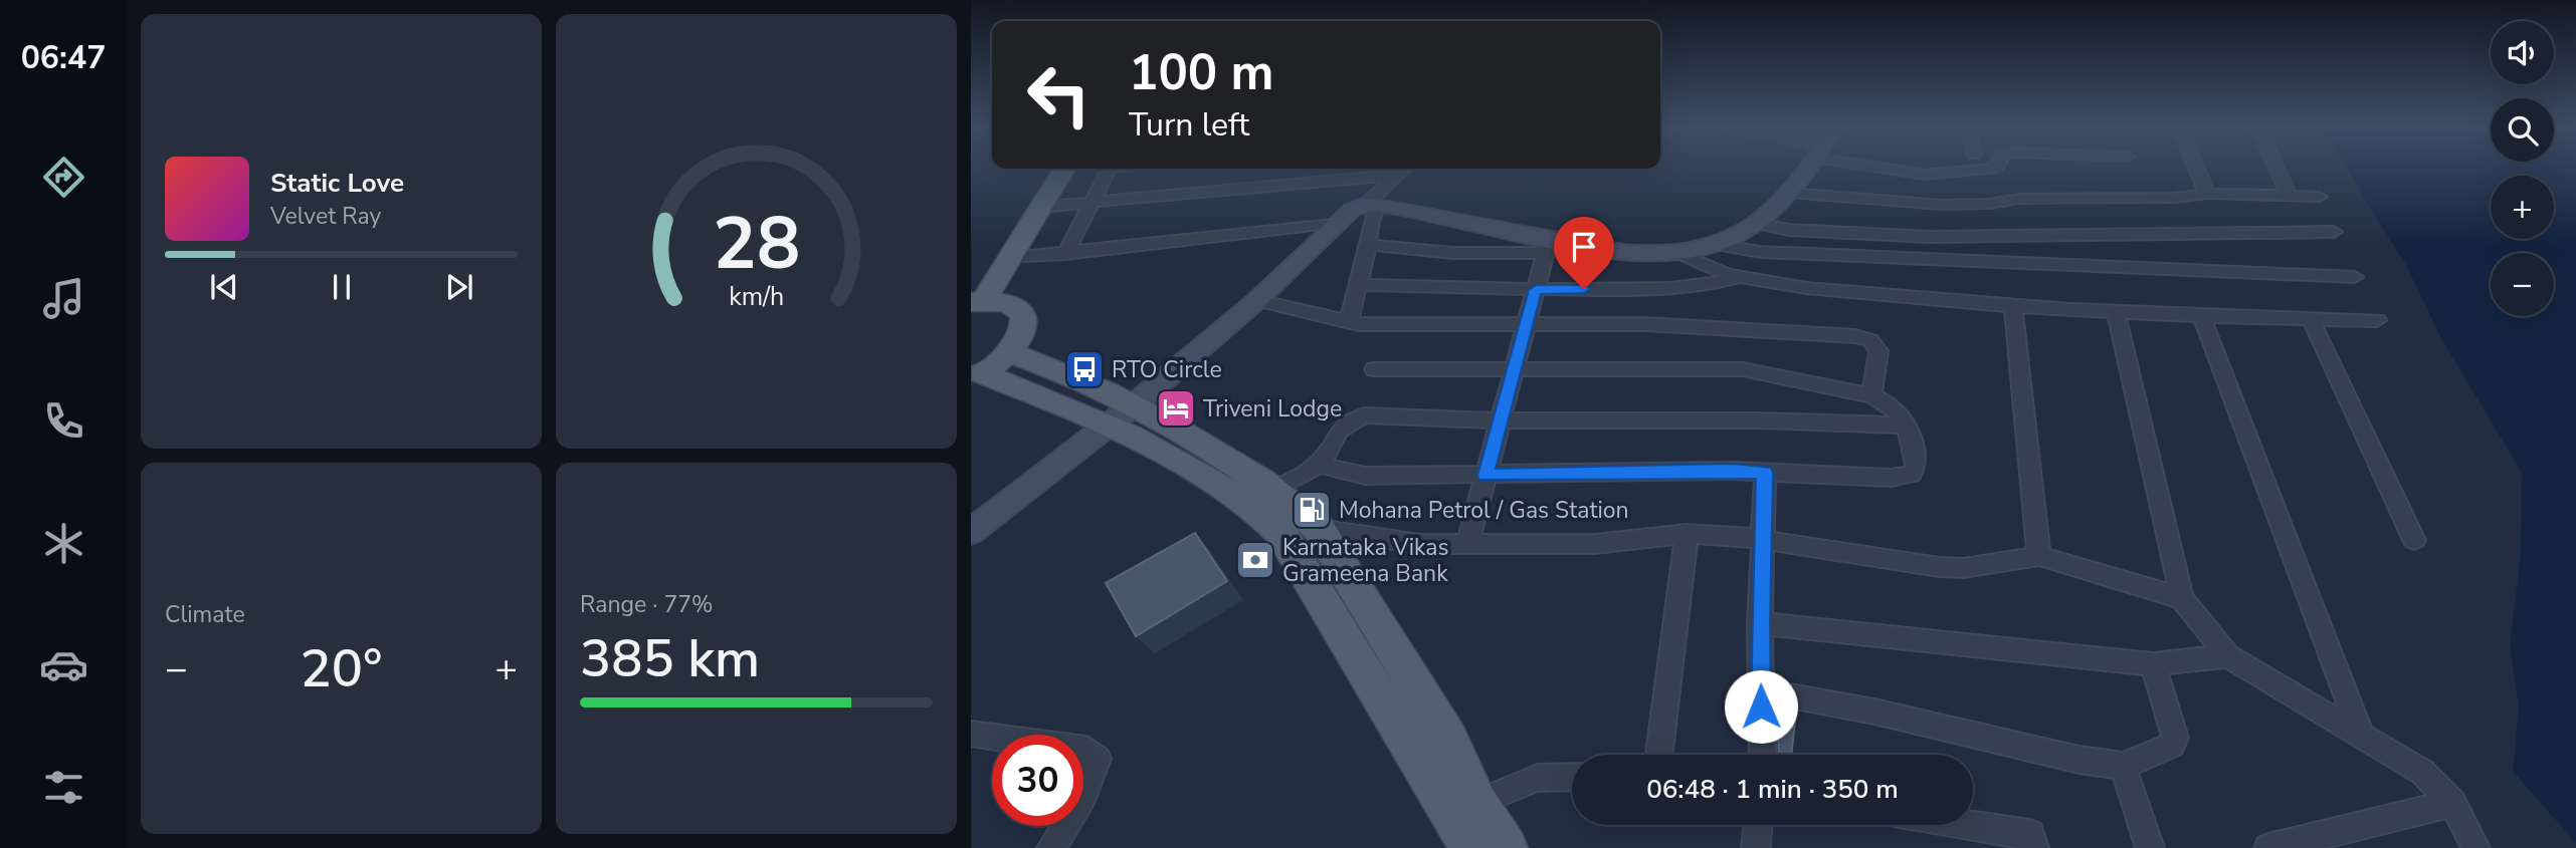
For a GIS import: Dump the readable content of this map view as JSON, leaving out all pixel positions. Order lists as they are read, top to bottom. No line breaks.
{"places":{"bus stop":["RTO Circle"],"hotel":["Triveni Lodge"],"fuel station":["Mohana Petrol / Gas Station"],"bank":["Karnataka Vikas Grameena Bank"]},"page":{"tabs":"06:47","map_buttons":["+","−"],"turn":["100 m","Turn left"],"song":["Static Love","Velvet Ray"],"tile":["Climate",["Range · 77%","385 km"]],"heat":["−","20°","+"],"limit":"30","trip":"06:48 · 1 min · 350 m","gauge":["28","km/h"]}}
